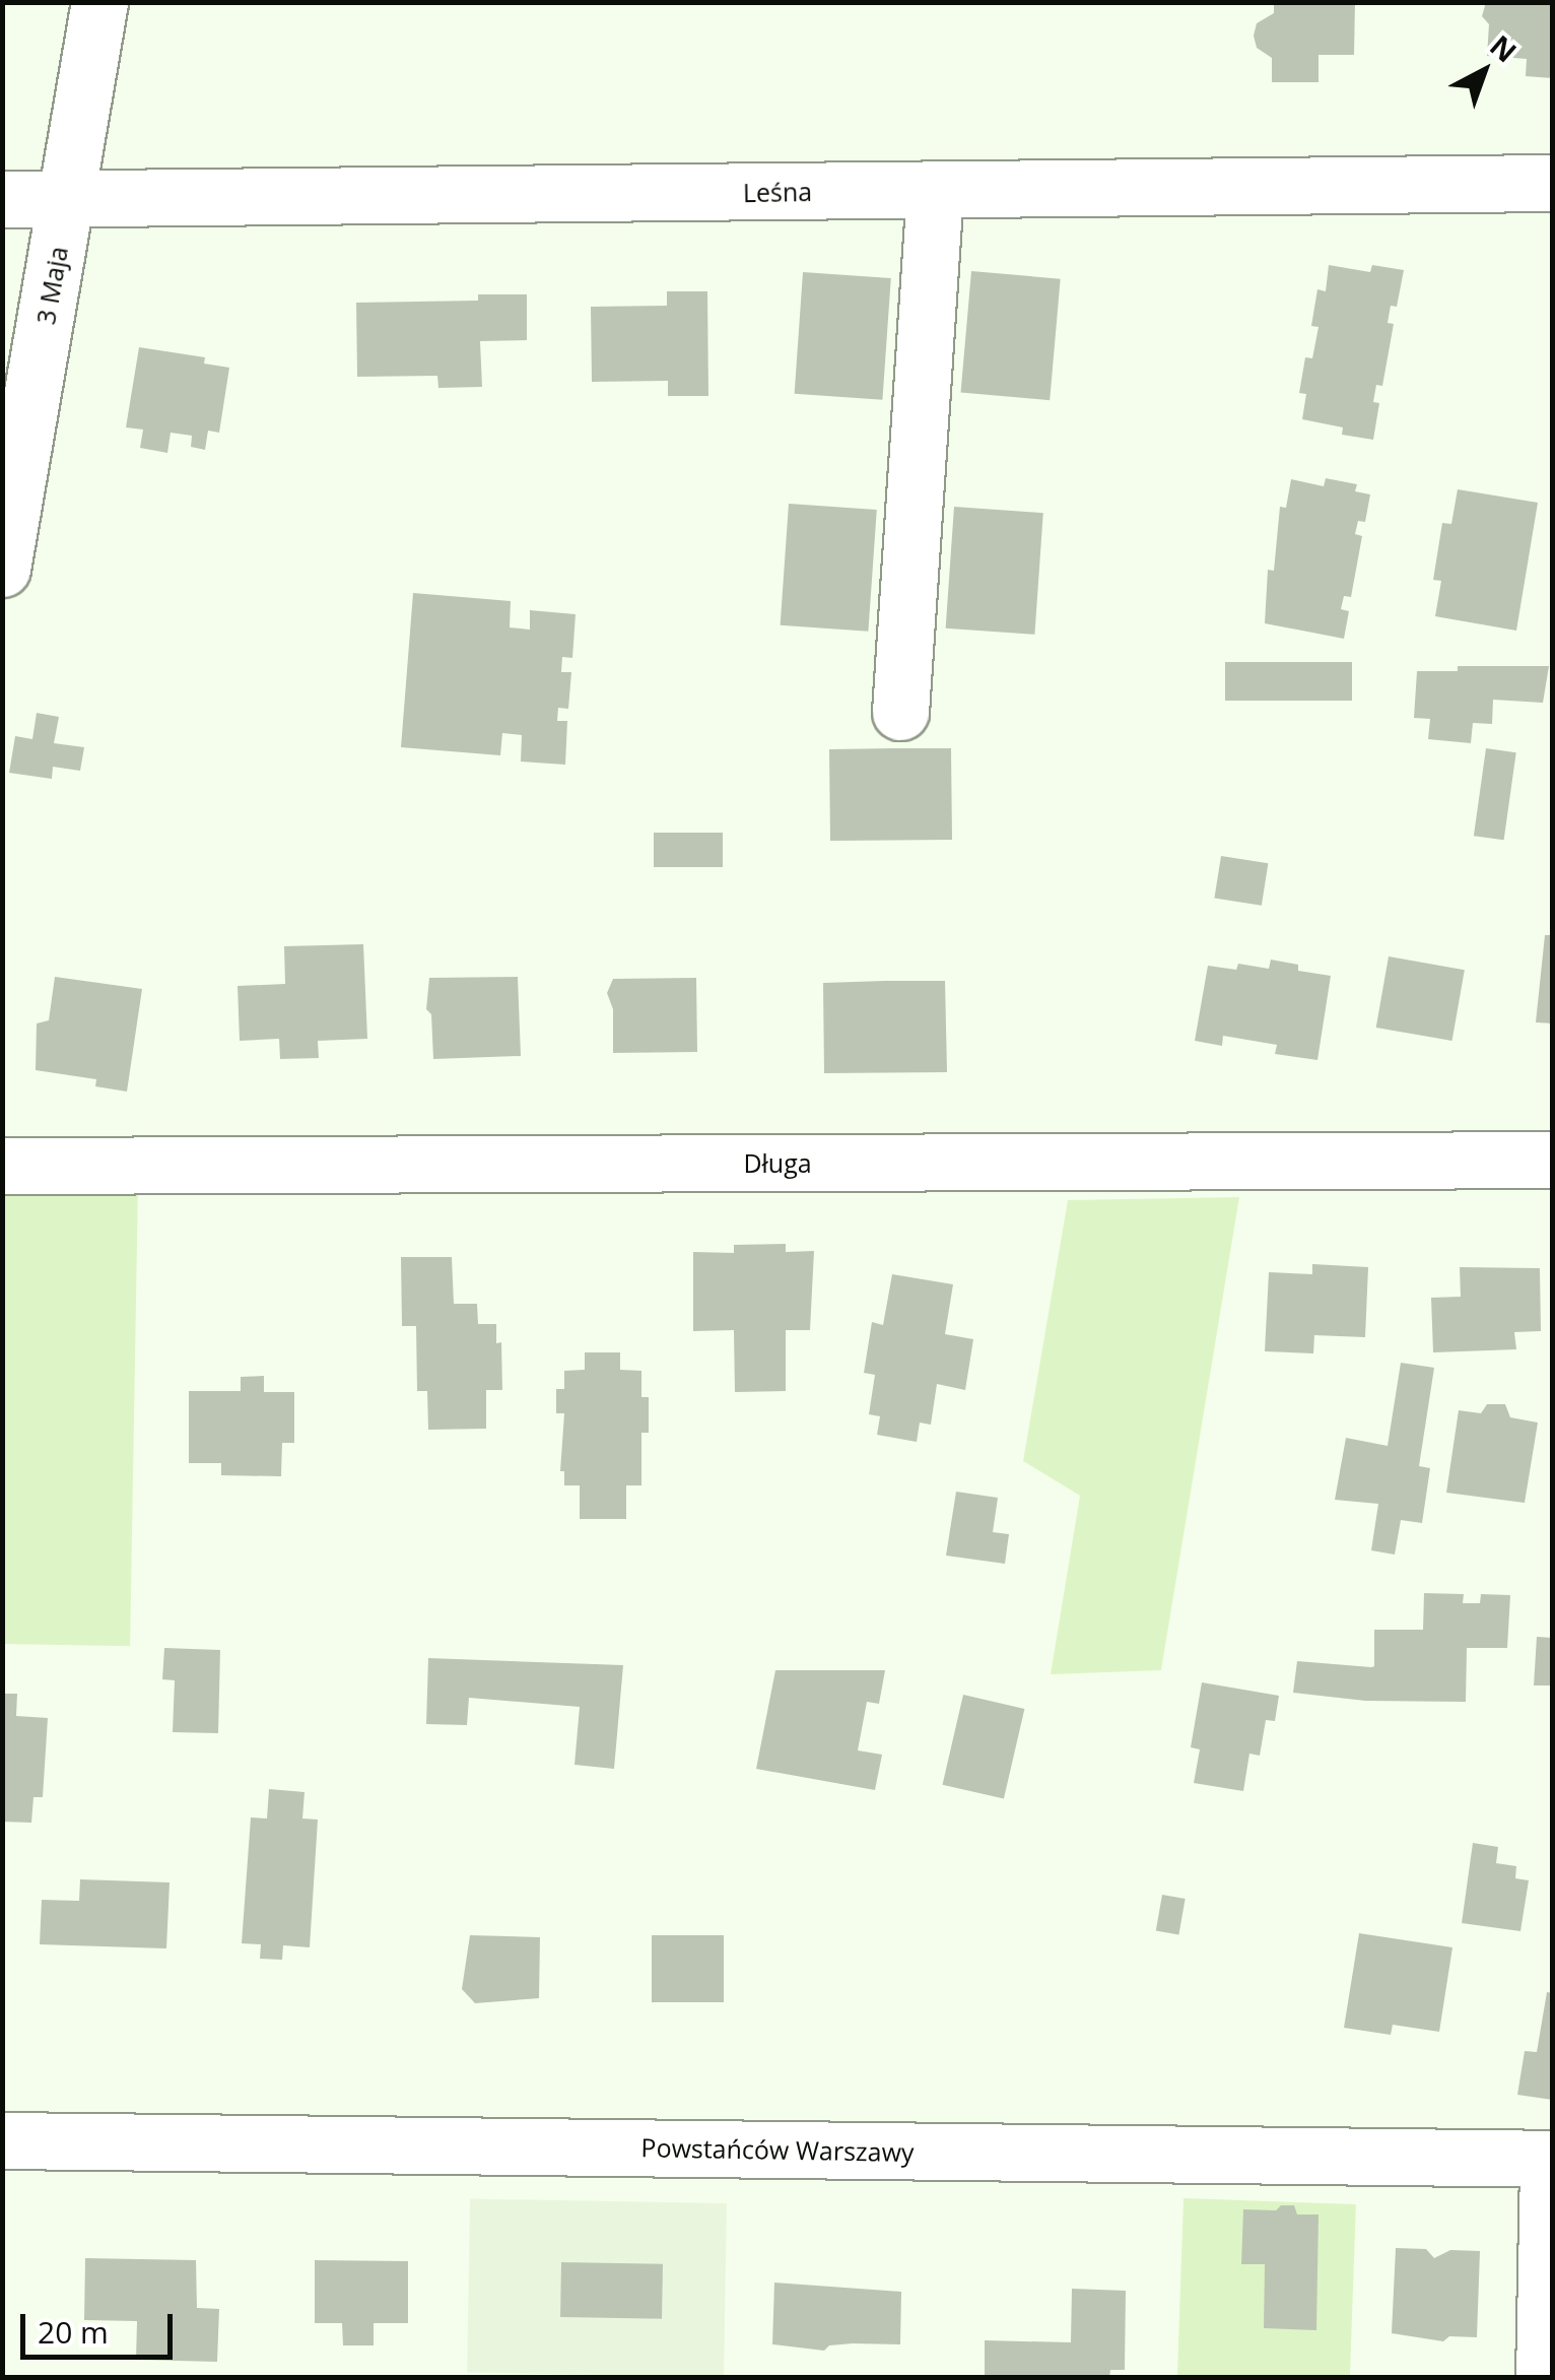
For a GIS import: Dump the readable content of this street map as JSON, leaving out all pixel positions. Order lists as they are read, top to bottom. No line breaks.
{"streets":{"street":["Leśna","3 Maja","Długa","Powstańców Warszawy"]},"crossings":[["Leśna","3 Maja"]],"scale_bar":"20 m","north":"top right"}
